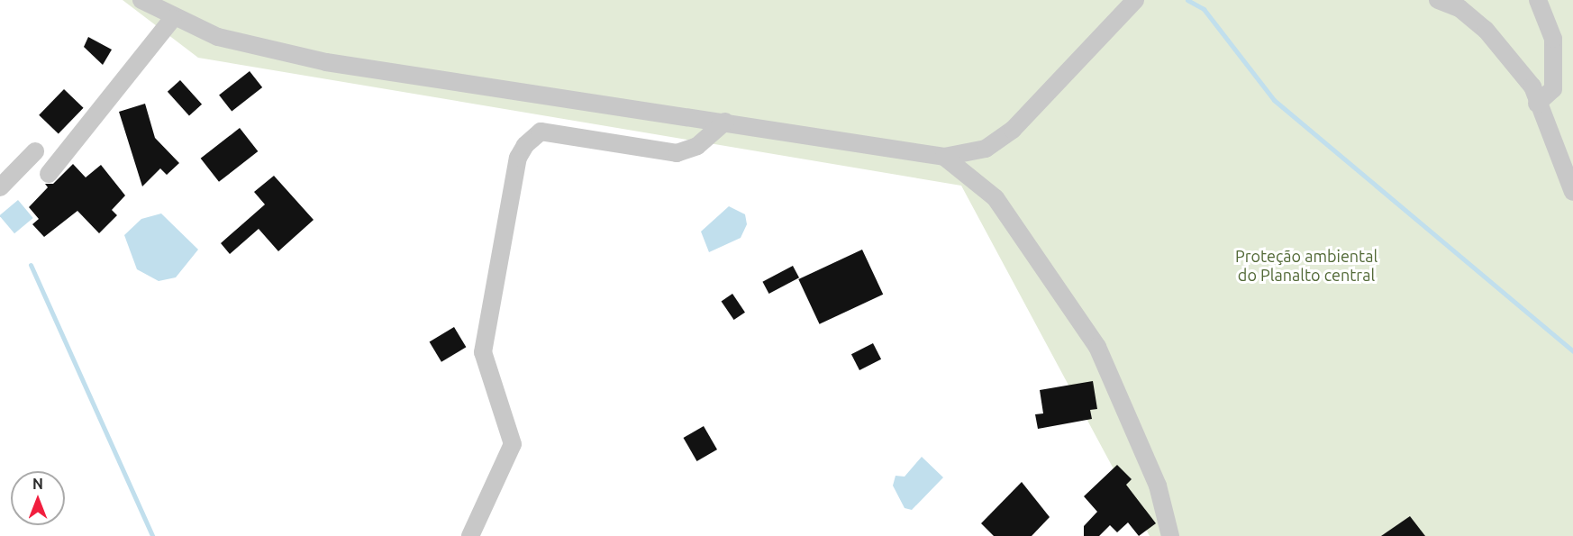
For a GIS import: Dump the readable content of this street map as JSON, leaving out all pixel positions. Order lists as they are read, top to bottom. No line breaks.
{"parks":["Proteção ambiental do Planalto central"],"north":"top"}
